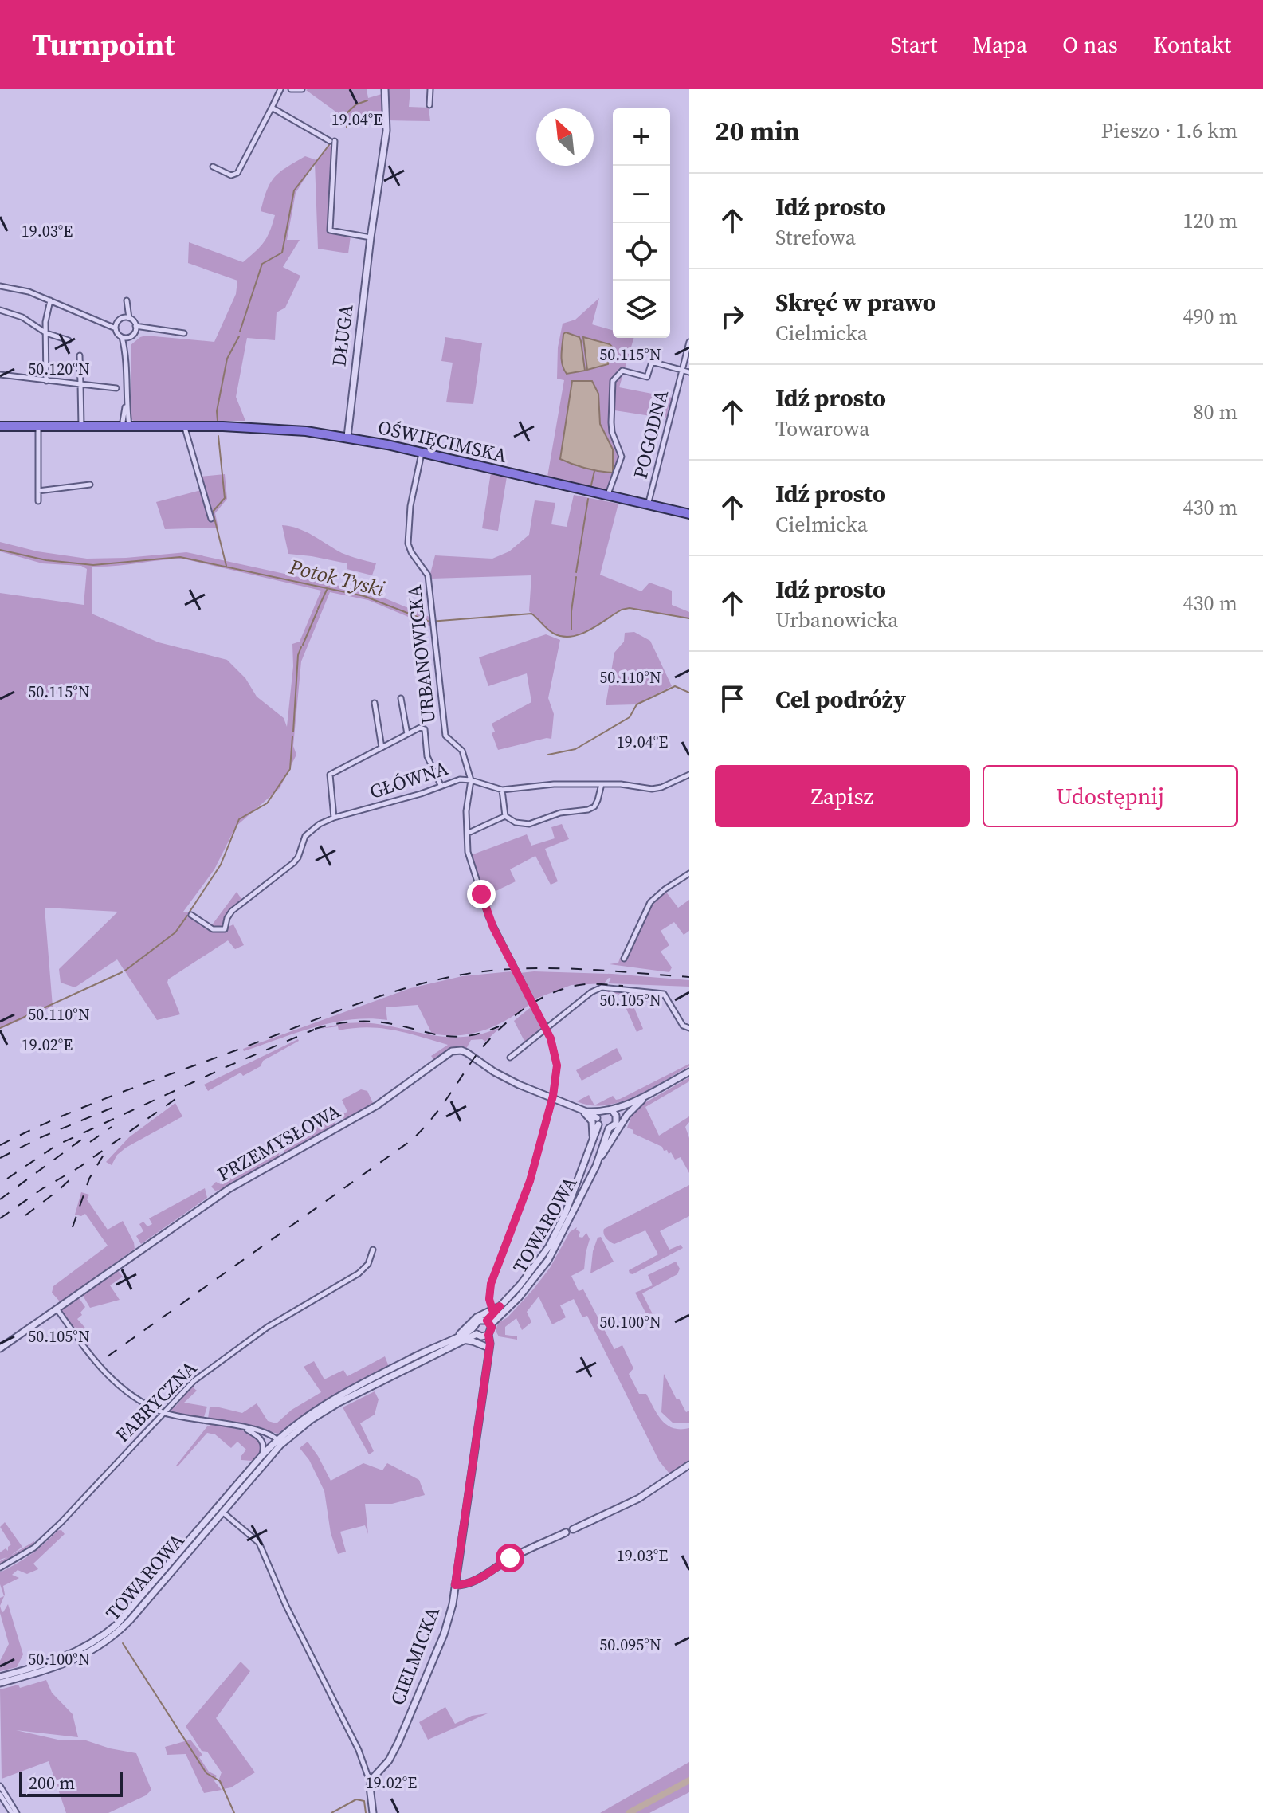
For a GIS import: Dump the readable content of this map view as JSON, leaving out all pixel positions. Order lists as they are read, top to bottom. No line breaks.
{"streets":{"highway":["OŚWIĘCIMSKA"],"street":["DŁUGA","POGODNA","URBANOWICKA","GŁÓWNA","PRZEMYSŁOWA","TOWAROWA","FABRYCZNA","CIELMICKA"]},"crossings":[["DŁUGA","OŚWIĘCIMSKA"],["POGODNA","OŚWIĘCIMSKA"],["OŚWIĘCIMSKA","URBANOWICKA"],["URBANOWICKA","GŁÓWNA"],["URBANOWICKA","PRZEMYSŁOWA"],["PRZEMYSŁOWA","TOWAROWA"],["TOWAROWA","CIELMICKA"]],"water":["Potok Tyski"],"scale_bar":"200 m","north":"top left","page":{"header":"Turnpoint","nav":["Start","Mapa","O nas","Kontakt"],"heading":["20 min","Pieszo · 1.6 km"],"map_buttons":["+","−"],"list":[["Idź prosto","Strefowa","120 m"],["Skręć w prawo","Cielmicka","490 m"],["Idź prosto","Towarowa","80 m"],["Idź prosto","Cielmicka","430 m"],["Idź prosto","Urbanowicka","430 m"],"Cel podróży"],"buttons":["Zapisz","Udostępnij"],"scale":"200 m"},"coordinates":["19.04°E","19.03°E","50.115°N","50.120°N","50.110°N","50.105°N","19.02°E","50.100°N","50.095°N"]}
